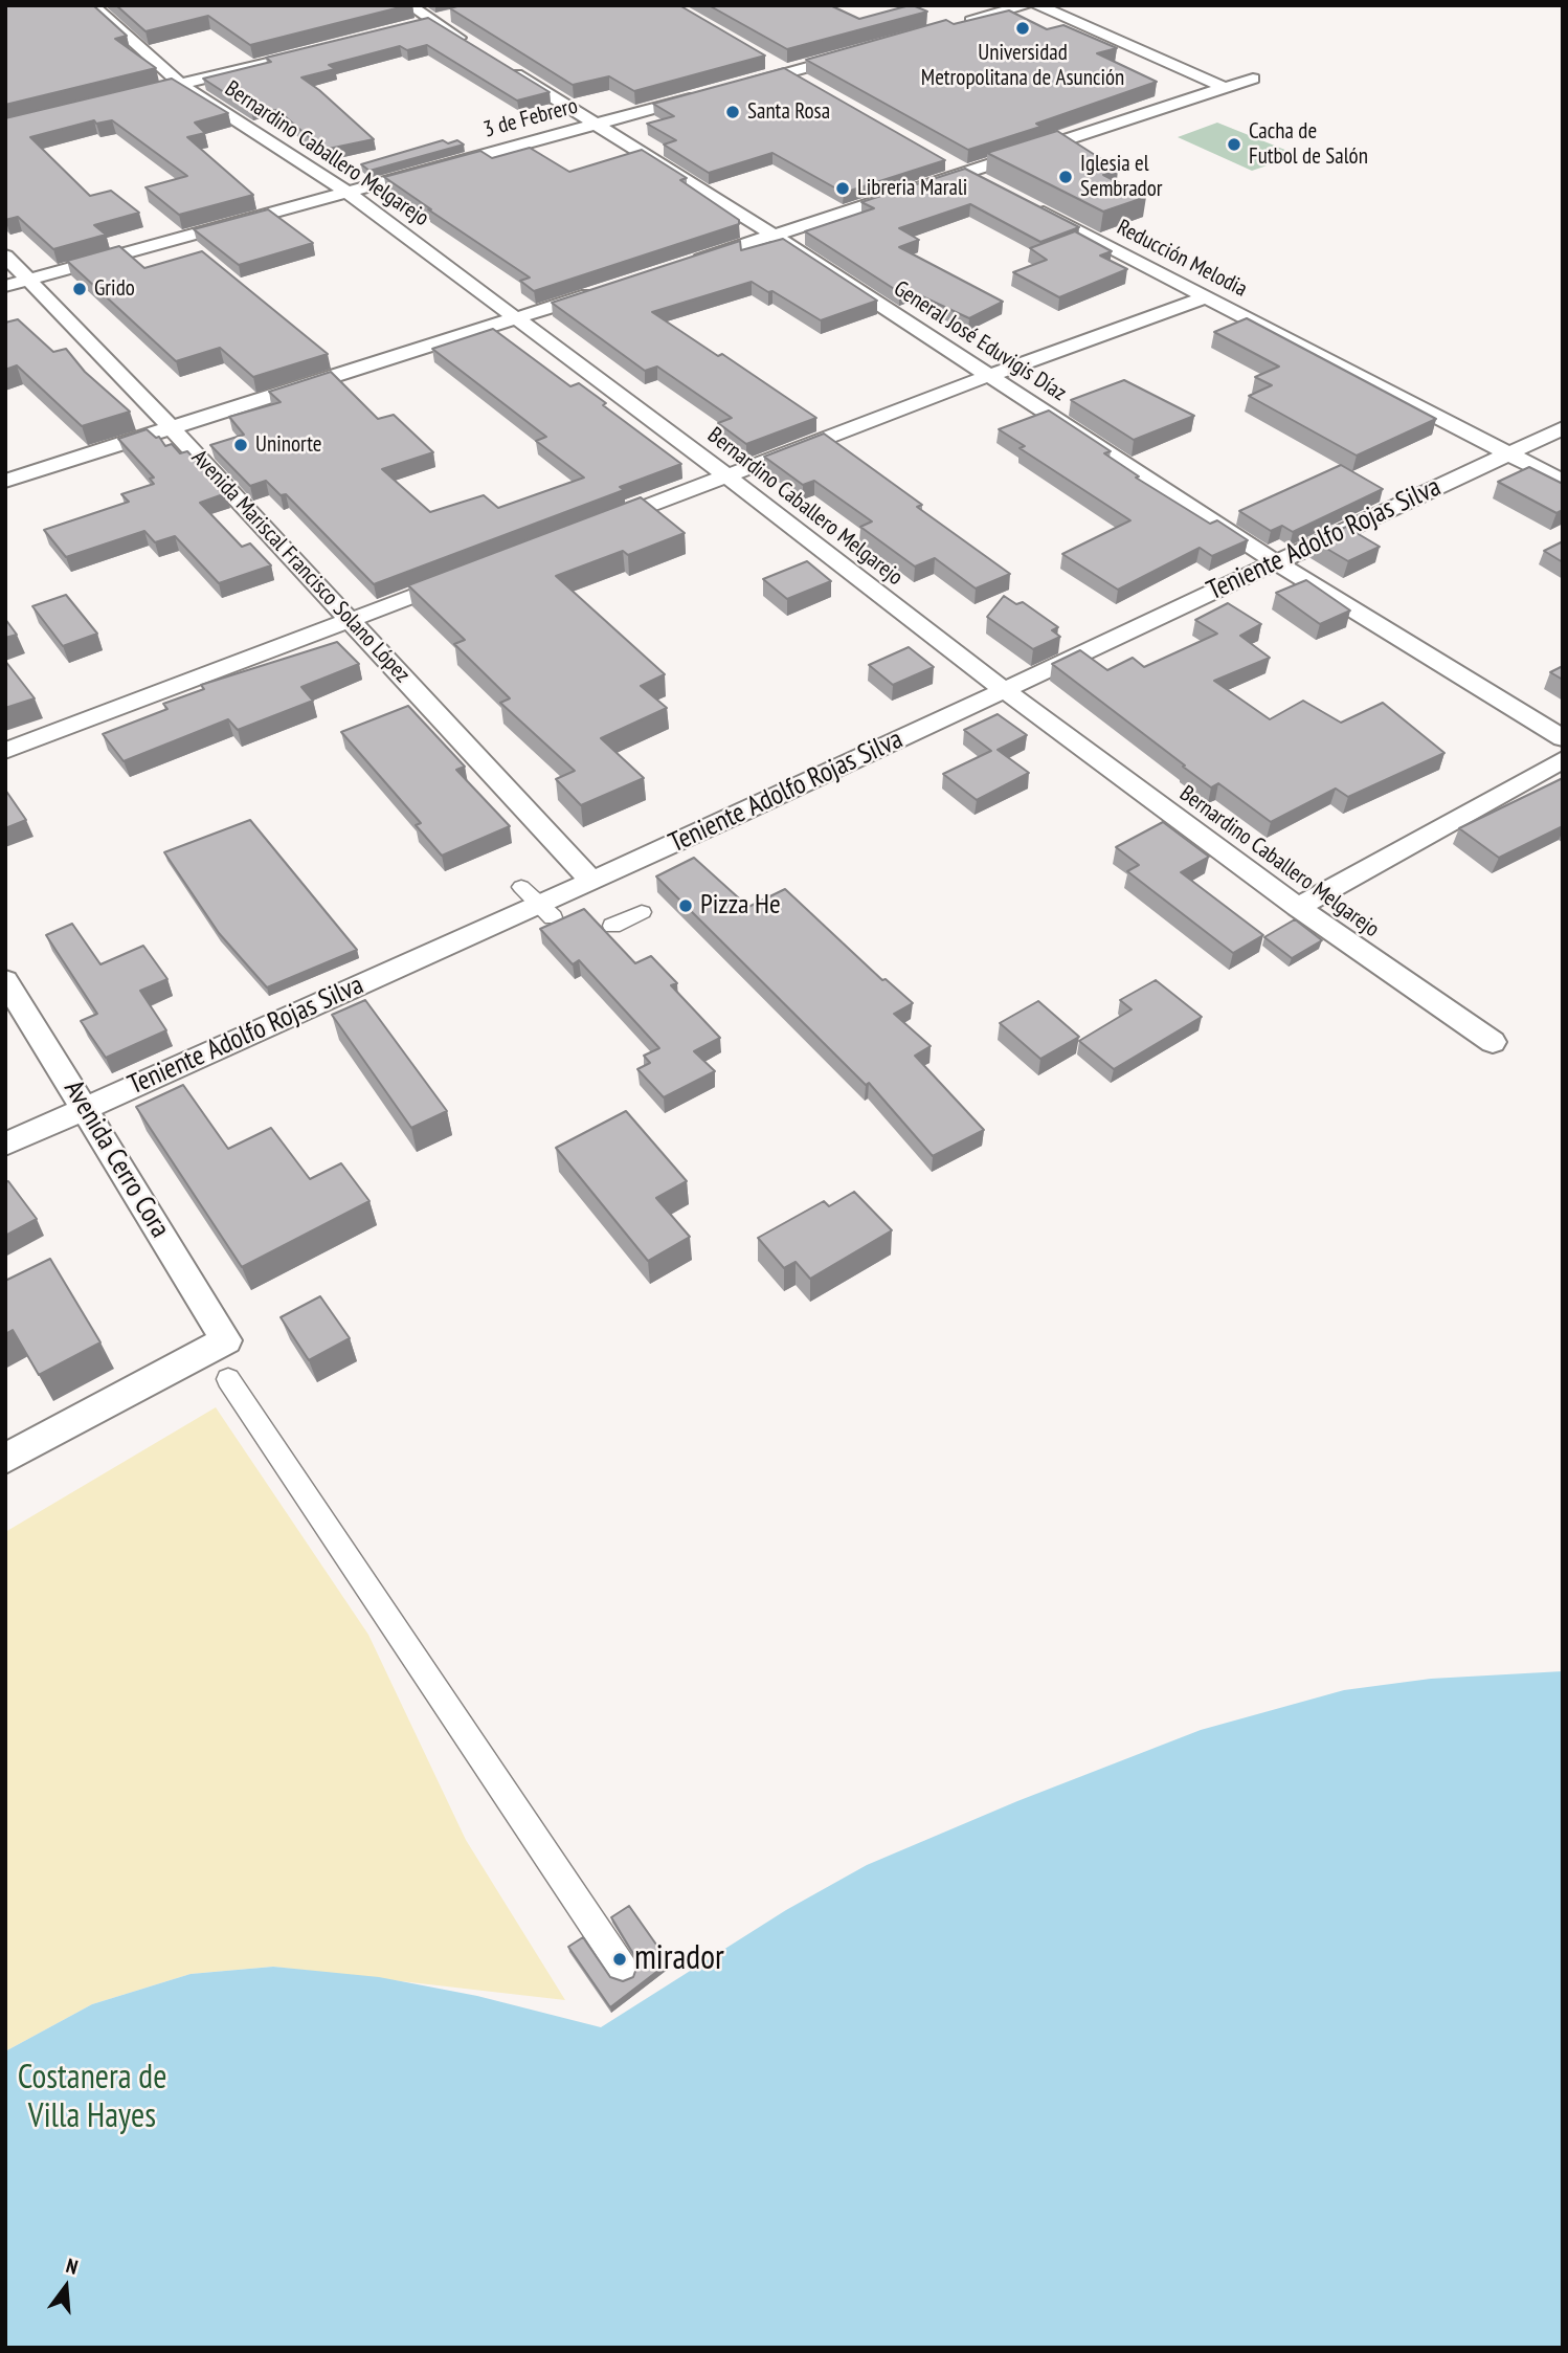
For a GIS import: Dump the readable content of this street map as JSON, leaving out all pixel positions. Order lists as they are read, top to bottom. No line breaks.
{"streets":{"street":["3 de Febrero","Bernardino Caballero Melgarejo","Reducción Melodia","General José Eduvigis Díaz","Teniente Adolfo Rojas Silva","Avenida Mariscal Francisco Solano López","Avenida Cerro Cora"]},"crossings":[["3 de Febrero","Bernardino Caballero Melgarejo"],["3 de Febrero","General José Eduvigis Díaz"],["3 de Febrero","Avenida Mariscal Francisco Solano López"],["Bernardino Caballero Melgarejo","Teniente Adolfo Rojas Silva"],["Reducción Melodia","Teniente Adolfo Rojas Silva"],["General José Eduvigis Díaz","Teniente Adolfo Rojas Silva"],["Teniente Adolfo Rojas Silva","Avenida Mariscal Francisco Solano López"],["Teniente Adolfo Rojas Silva","Avenida Cerro Cora"]],"parks":["Costanera de Villa Hayes"],"places":["Universidad Metropolitana de Asunción","Santa Rosa","Cacha de Futbol de Salón","Iglesia el Sembrador","Libreria Marali","Grido","Uninorte","Pizza He","mirador"],"north":"top"}
